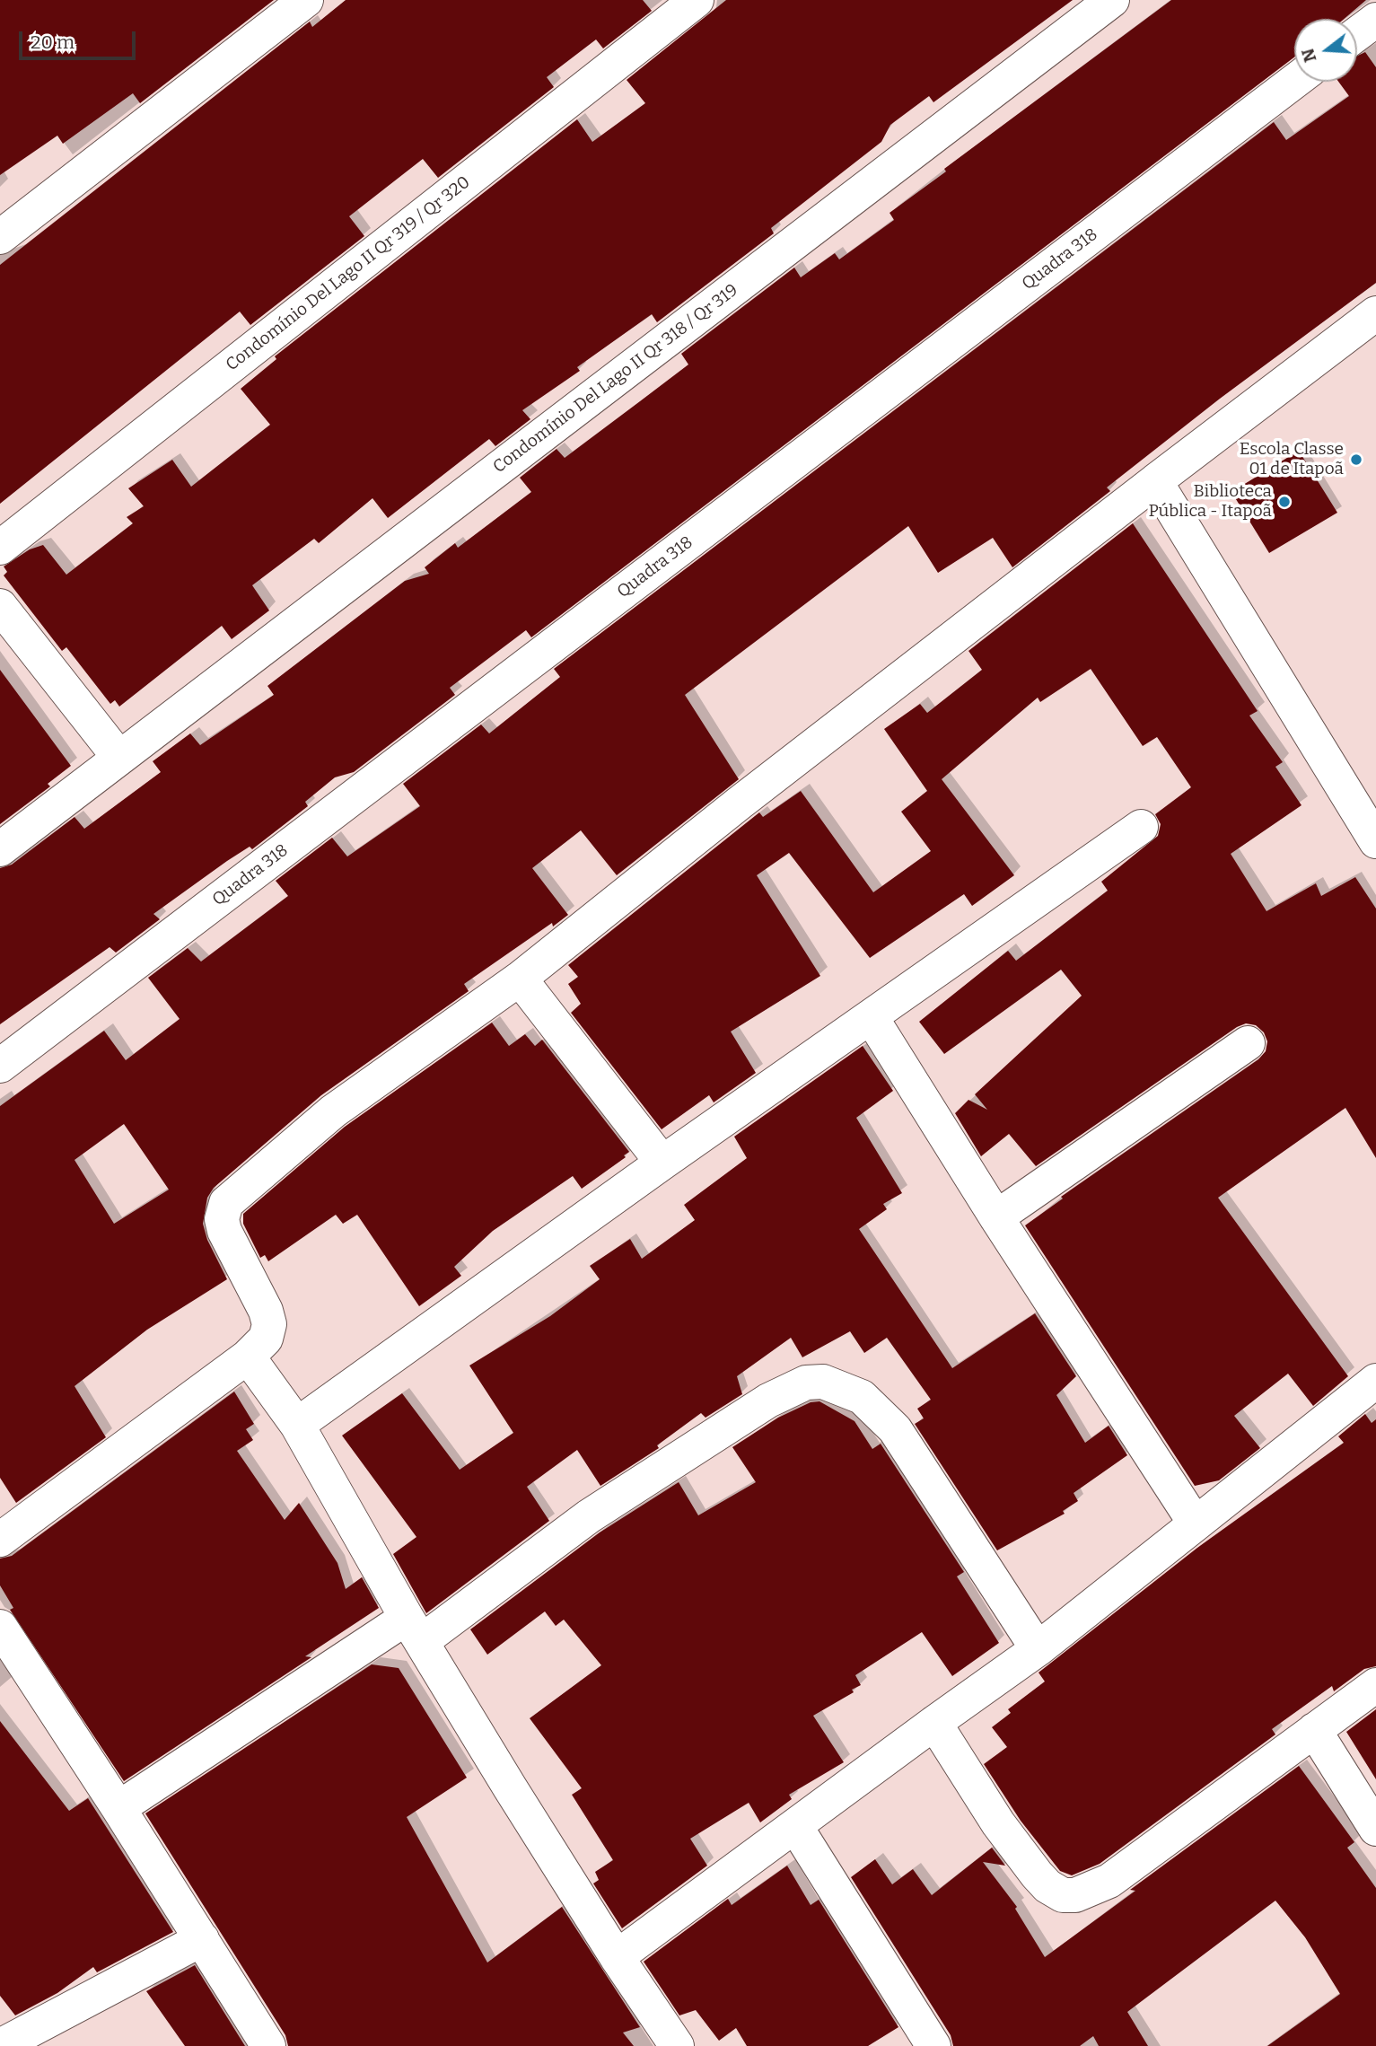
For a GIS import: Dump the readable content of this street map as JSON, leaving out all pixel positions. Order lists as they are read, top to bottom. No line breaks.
{"streets":{"street":["Quadra 318","Condomínio Del Lago II Qr 319 / Qr 320","Condomínio Del Lago II Qr 318 / Qr 319"]},"places":["Escola Classe 01 de Itapoã","Biblioteca Pública - Itapoã"],"scale_bar":"20 m","north":"left"}
